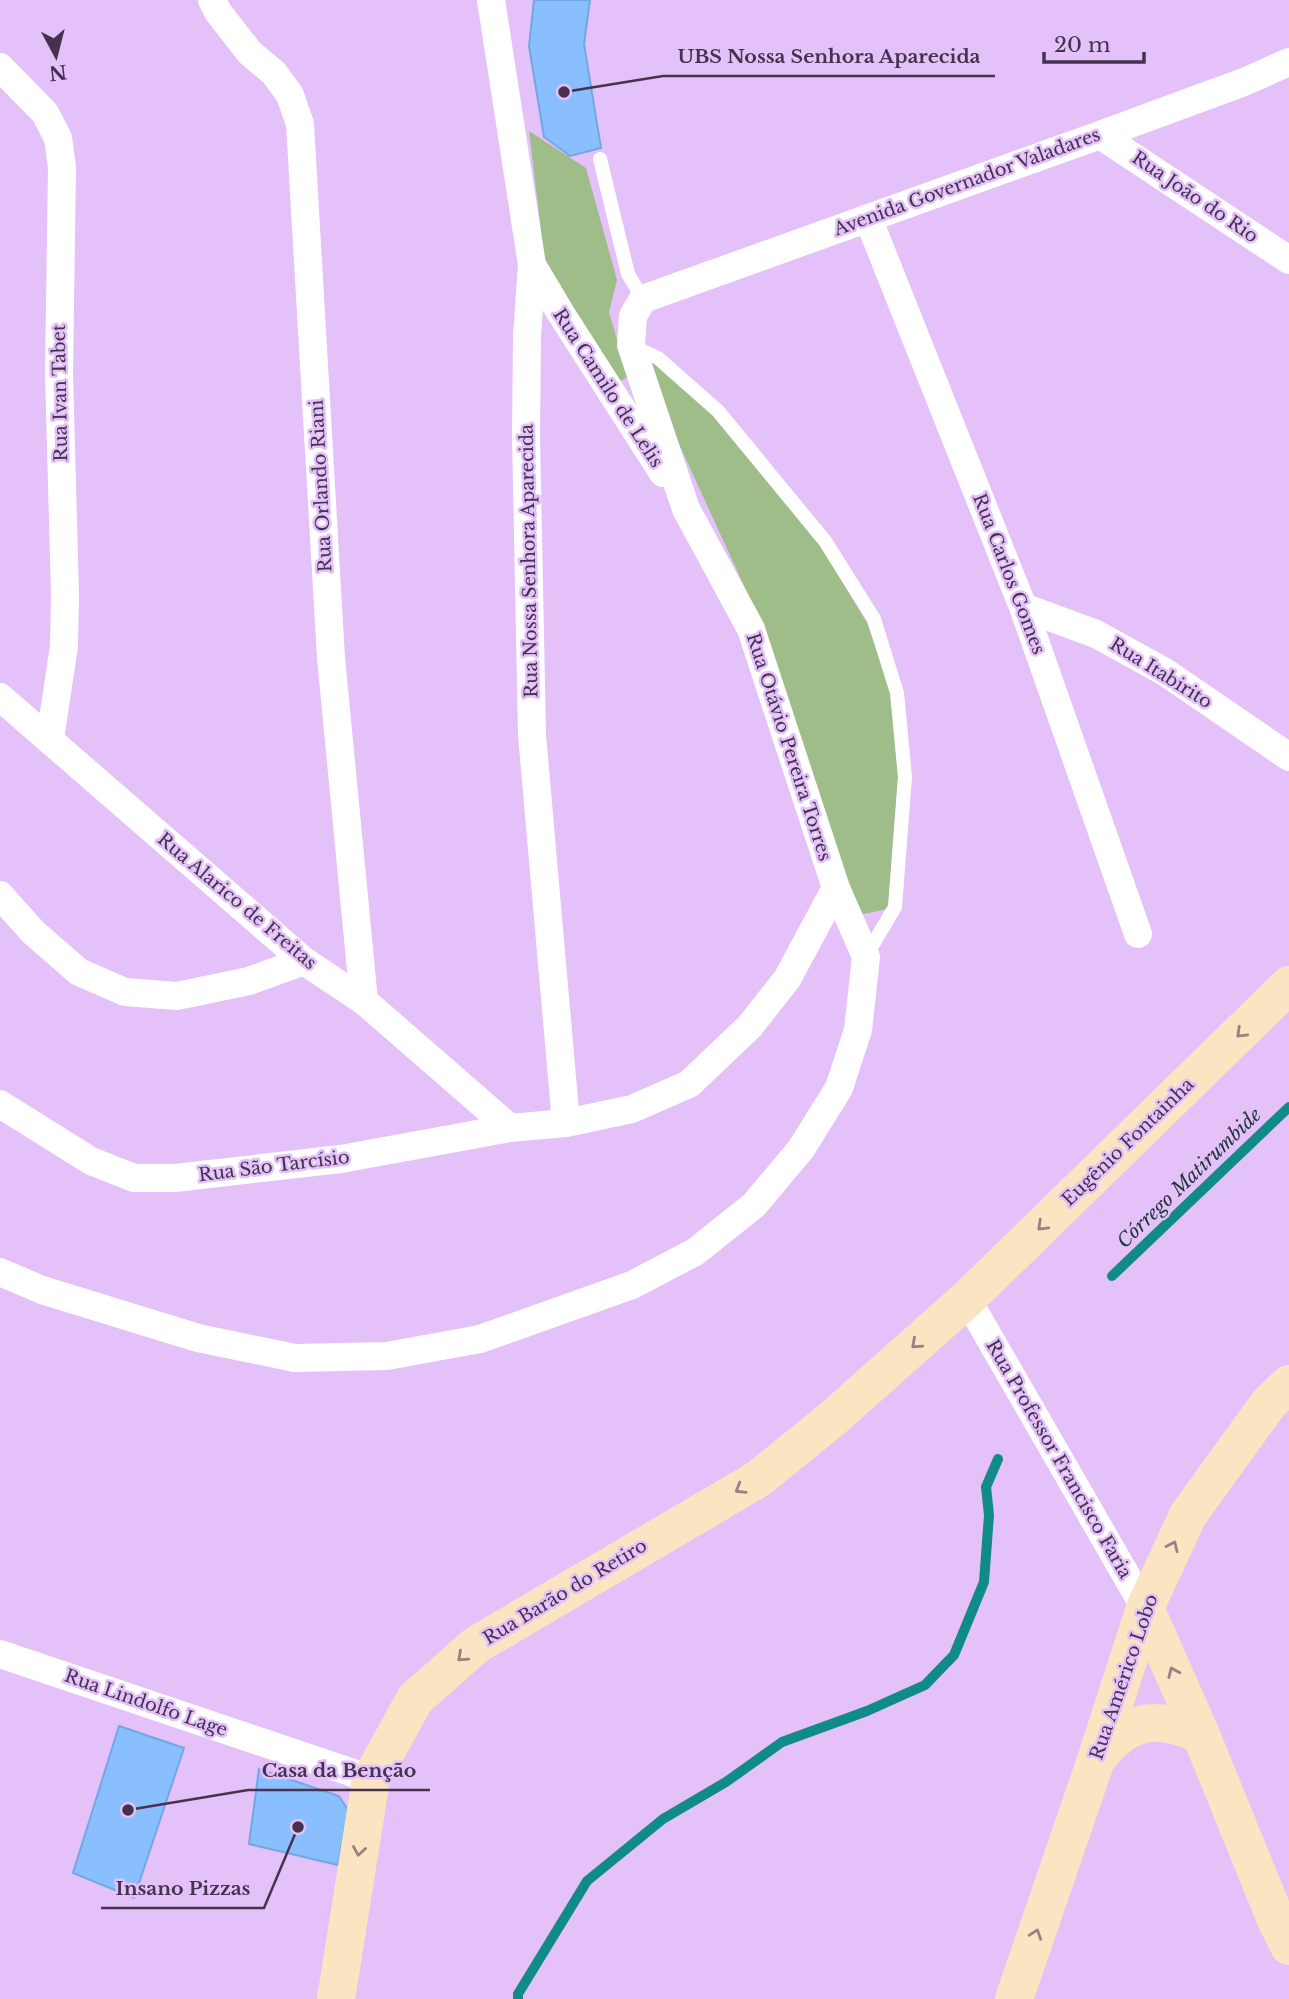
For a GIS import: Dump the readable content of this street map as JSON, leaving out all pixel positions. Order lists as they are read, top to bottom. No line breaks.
{"streets":{"main road":["Eugênio Fontainha","Rua Professor Francisco Faria","Rua Barão do Retiro","Rua Américo Lobo"],"street":["Avenida Governador Valadares","Rua João do Rio","Rua Camilo de Lelis","Rua Ivan Tabet","Rua Orlando Riani","Rua Nossa Senhora Aparecida","Rua Carlos Gomes","Rua Itabirito","Rua Otávio Pereira Torres","Rua Alarico de Freitas","Rua São Tarcísio","Rua Lindolfo Lage"]},"crossings":[["Avenida Governador Valadares","Rua João do Rio"],["Avenida Governador Valadares","Rua Carlos Gomes"],["Avenida Governador Valadares","Rua Otávio Pereira Torres"],["Rua Camilo de Lelis","Rua Nossa Senhora Aparecida"],["Rua Camilo de Lelis","Rua Otávio Pereira Torres"],["Rua Ivan Tabet","Rua Alarico de Freitas"],["Rua Orlando Riani","Rua Alarico de Freitas"],["Rua Nossa Senhora Aparecida","Rua São Tarcísio"],["Rua Carlos Gomes","Rua Itabirito"],["Rua Otávio Pereira Torres","Rua São Tarcísio"],["Rua Alarico de Freitas","Rua São Tarcísio"],["Eugênio Fontainha","Rua Professor Francisco Faria"],["Eugênio Fontainha","Rua Barão do Retiro"],["Rua Professor Francisco Faria","Rua Barão do Retiro"],["Rua Professor Francisco Faria","Rua Américo Lobo"],["Rua Barão do Retiro","Rua Lindolfo Lage"]],"one_way":["Eugênio Fontainha","Rua Barão do Retiro","Rua Américo Lobo"],"water":["Córrego Matirumbide"],"places":["UBS Nossa Senhora Aparecida","Casa da Benção","Insano Pizzas"],"scale_bar":"20 m","north":"bottom"}
